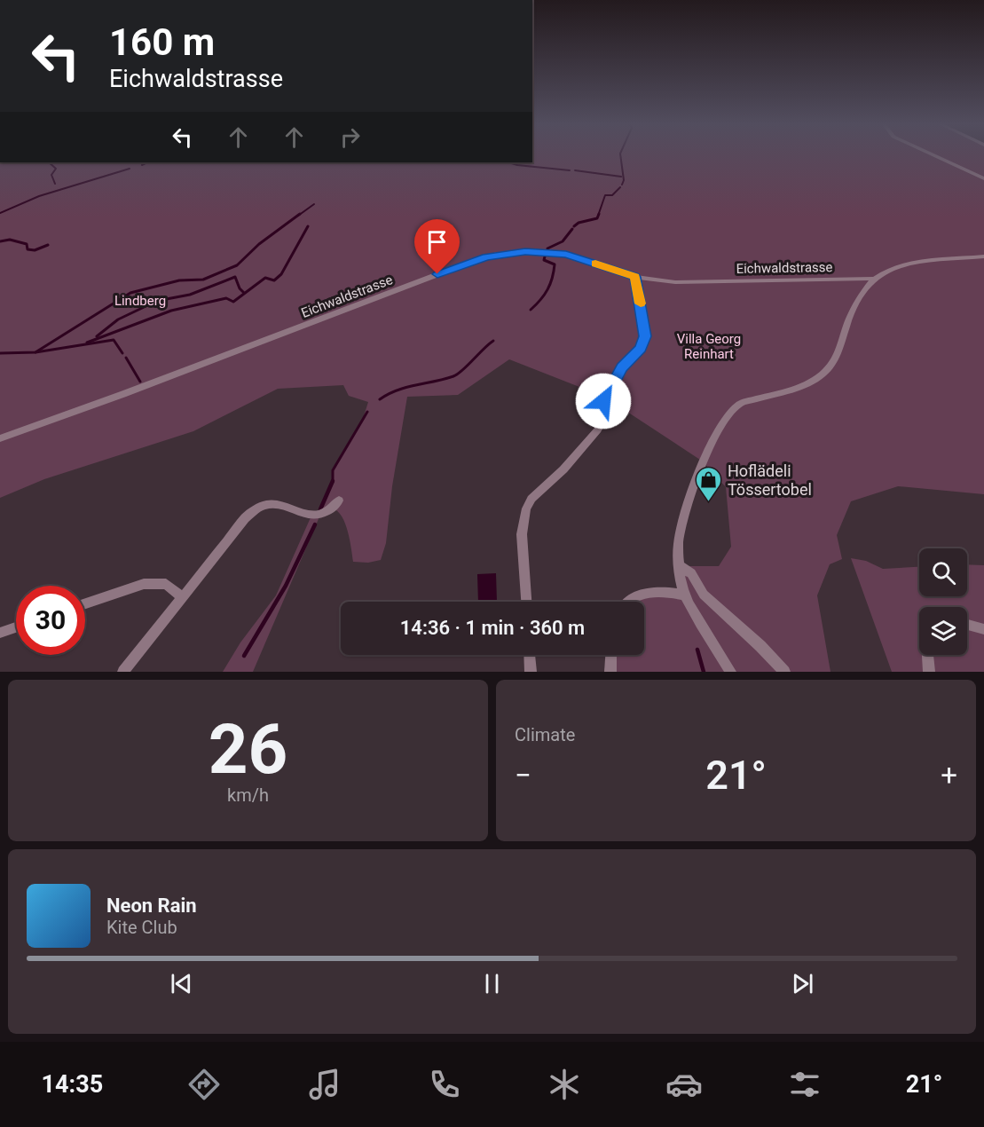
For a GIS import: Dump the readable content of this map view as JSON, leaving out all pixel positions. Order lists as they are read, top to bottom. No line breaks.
{"streets":{"street":["Eichwaldstrasse"]},"parks":["Lindberg","Villa Georg Reinhart"],"places":{"shop":["Hoflädeli Tössertobel"]},"page":{"turn":["160 m","Eichwaldstrasse"],"limit":"30","trip":"14:36 · 1 min · 360 m","tile":[["26","km/h"],"Climate"],"heat":["−","21°","+"],"song":["Neon Rain","Kite Club"],"tabs":["14:35","21°"]}}
